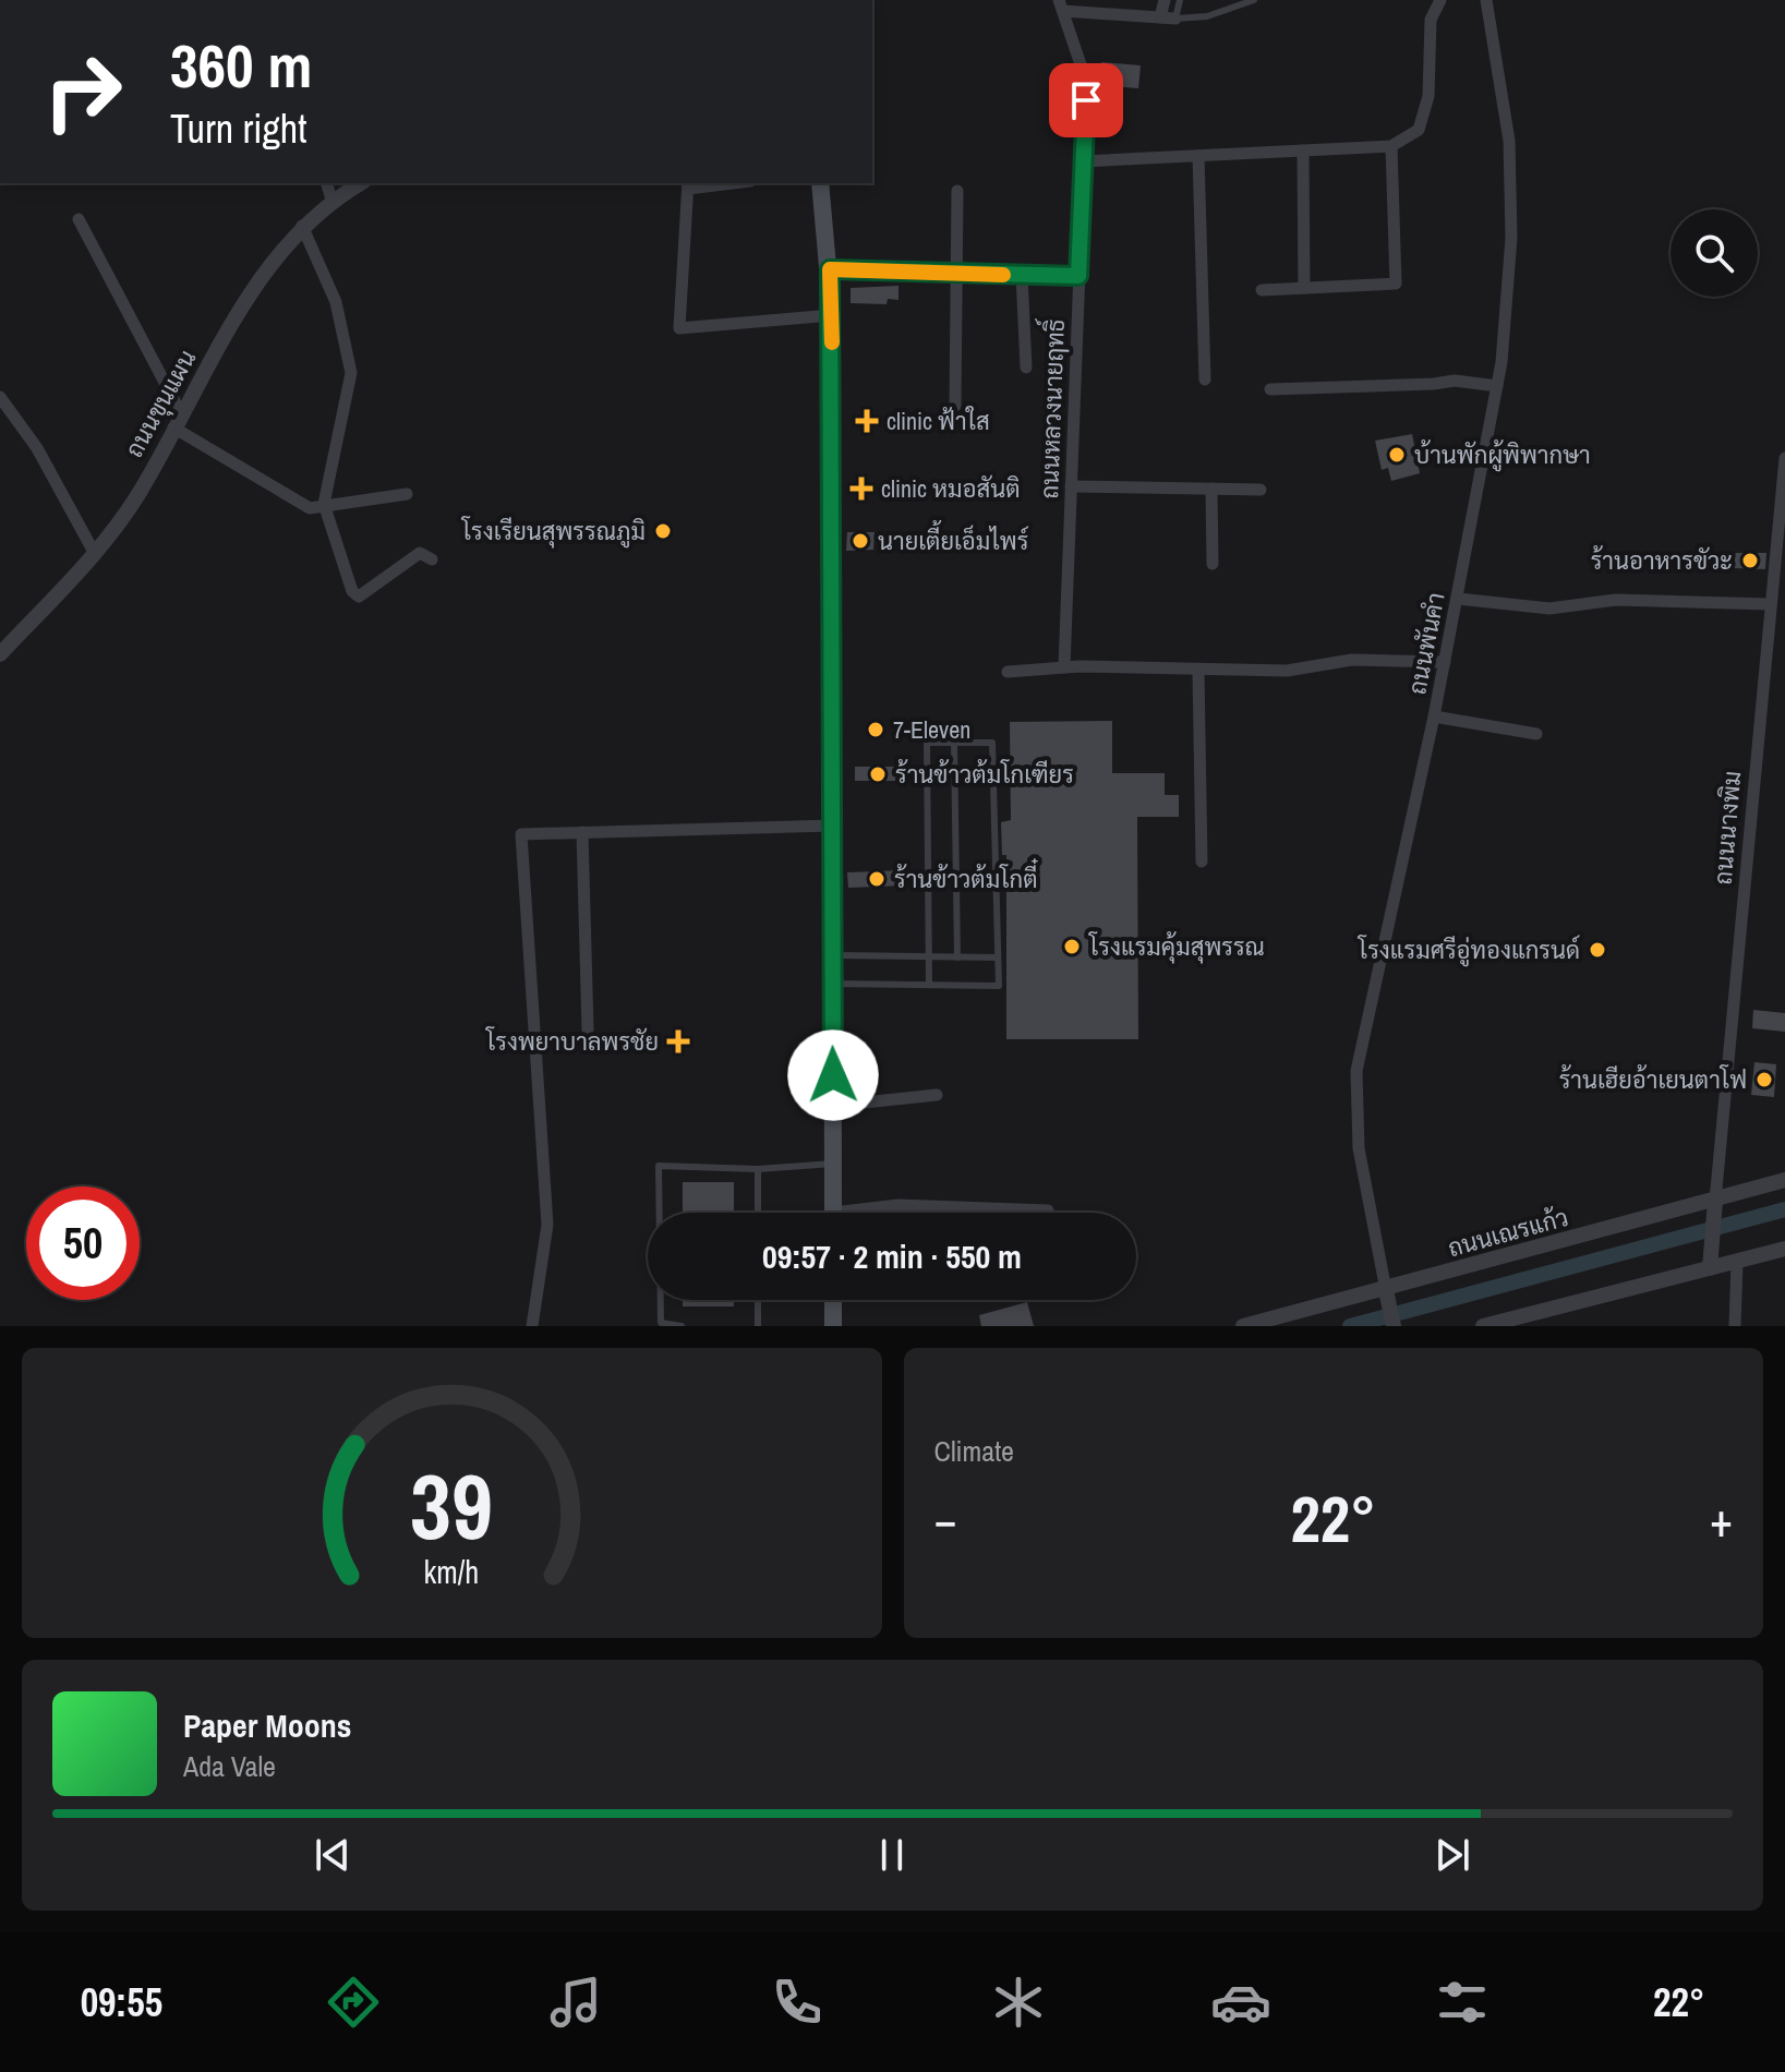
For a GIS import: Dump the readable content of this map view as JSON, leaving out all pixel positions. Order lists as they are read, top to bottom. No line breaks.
{"streets":{"street":["ถนนขุนแผน","ถนนหลวงนายฤทธิ์","ถนนพันคำ","ถนนนางพิม","ถนนเณรแก้ว"]},"crossings":[["ถนนพันคำ","ถนนเณรแก้ว"],["ถนนนางพิม","ถนนเณรแก้ว"]],"places":{"health":["clinic ฟ้าใส","clinic หมอสันติ","โรงพยาบาลพรชัย"],"other":["บ้านพักผู้พิพากษา","โรงเรียนสุพรรณภูมิ","นายเตี้ยเอ็มไพร์","ร้านอาหารขัวะ","7-Eleven","ร้านข้าวต้มโกเฑียร","ร้านข้าวต้มโกตี๋","โรงแรมคุ้มสุพรรณ","โรงแรมศรีอู่ทองแกรนด์","ร้านเฮียอ้าเยนตาโฟ"]},"page":{"turn":["360 m","Turn right"],"limit":"50","trip":"09:57 · 2 min · 550 m","tile":"Climate","heat":["−","22°","+"],"song":["Paper Moons","Ada Vale"],"tabs":["09:55","22°"],"gauge":["39","km/h"]}}
